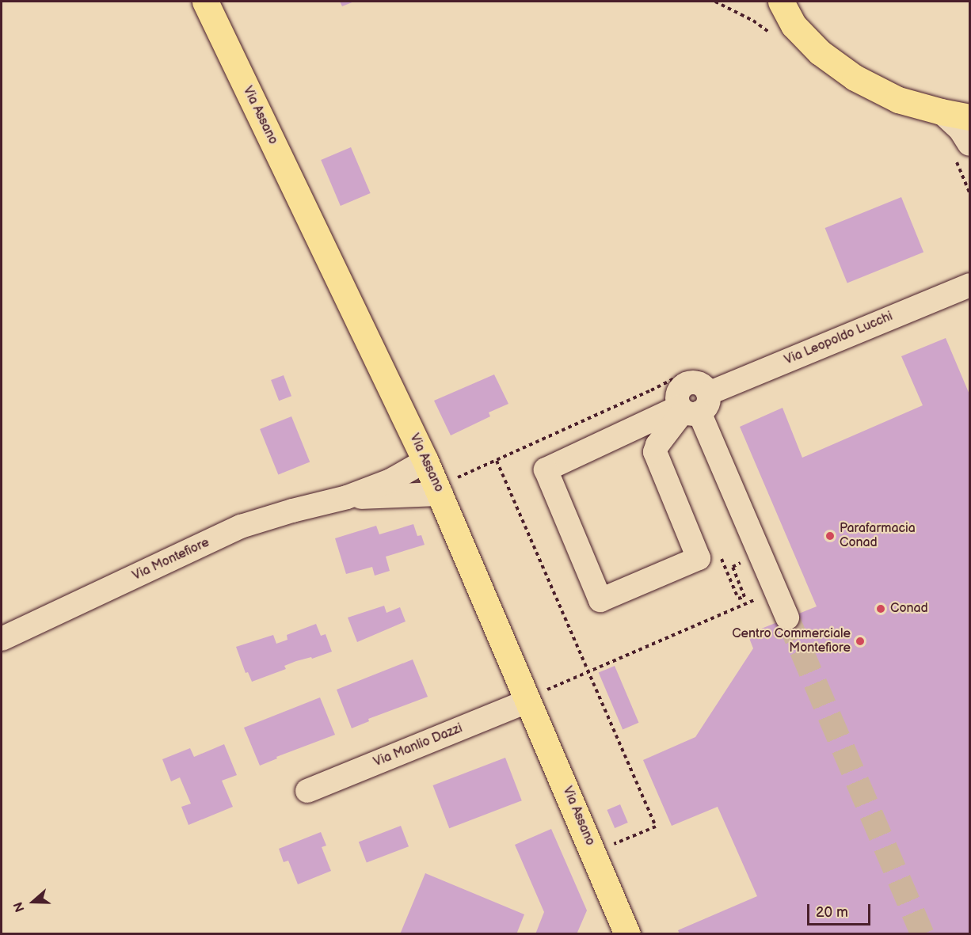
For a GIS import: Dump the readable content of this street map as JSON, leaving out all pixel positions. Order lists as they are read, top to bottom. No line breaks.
{"streets":{"main road":["Via Assano"],"street":["Via Leopoldo Lucchi","Via Montefiore","Via Manlio Dazzi"]},"crossings":[["Via Assano","Via Montefiore"],["Via Assano","Via Manlio Dazzi"]],"places":["Parafarmacia Conad","Conad","Centro Commerciale Montefiore"],"scale_bar":"20 m","north":"left"}
